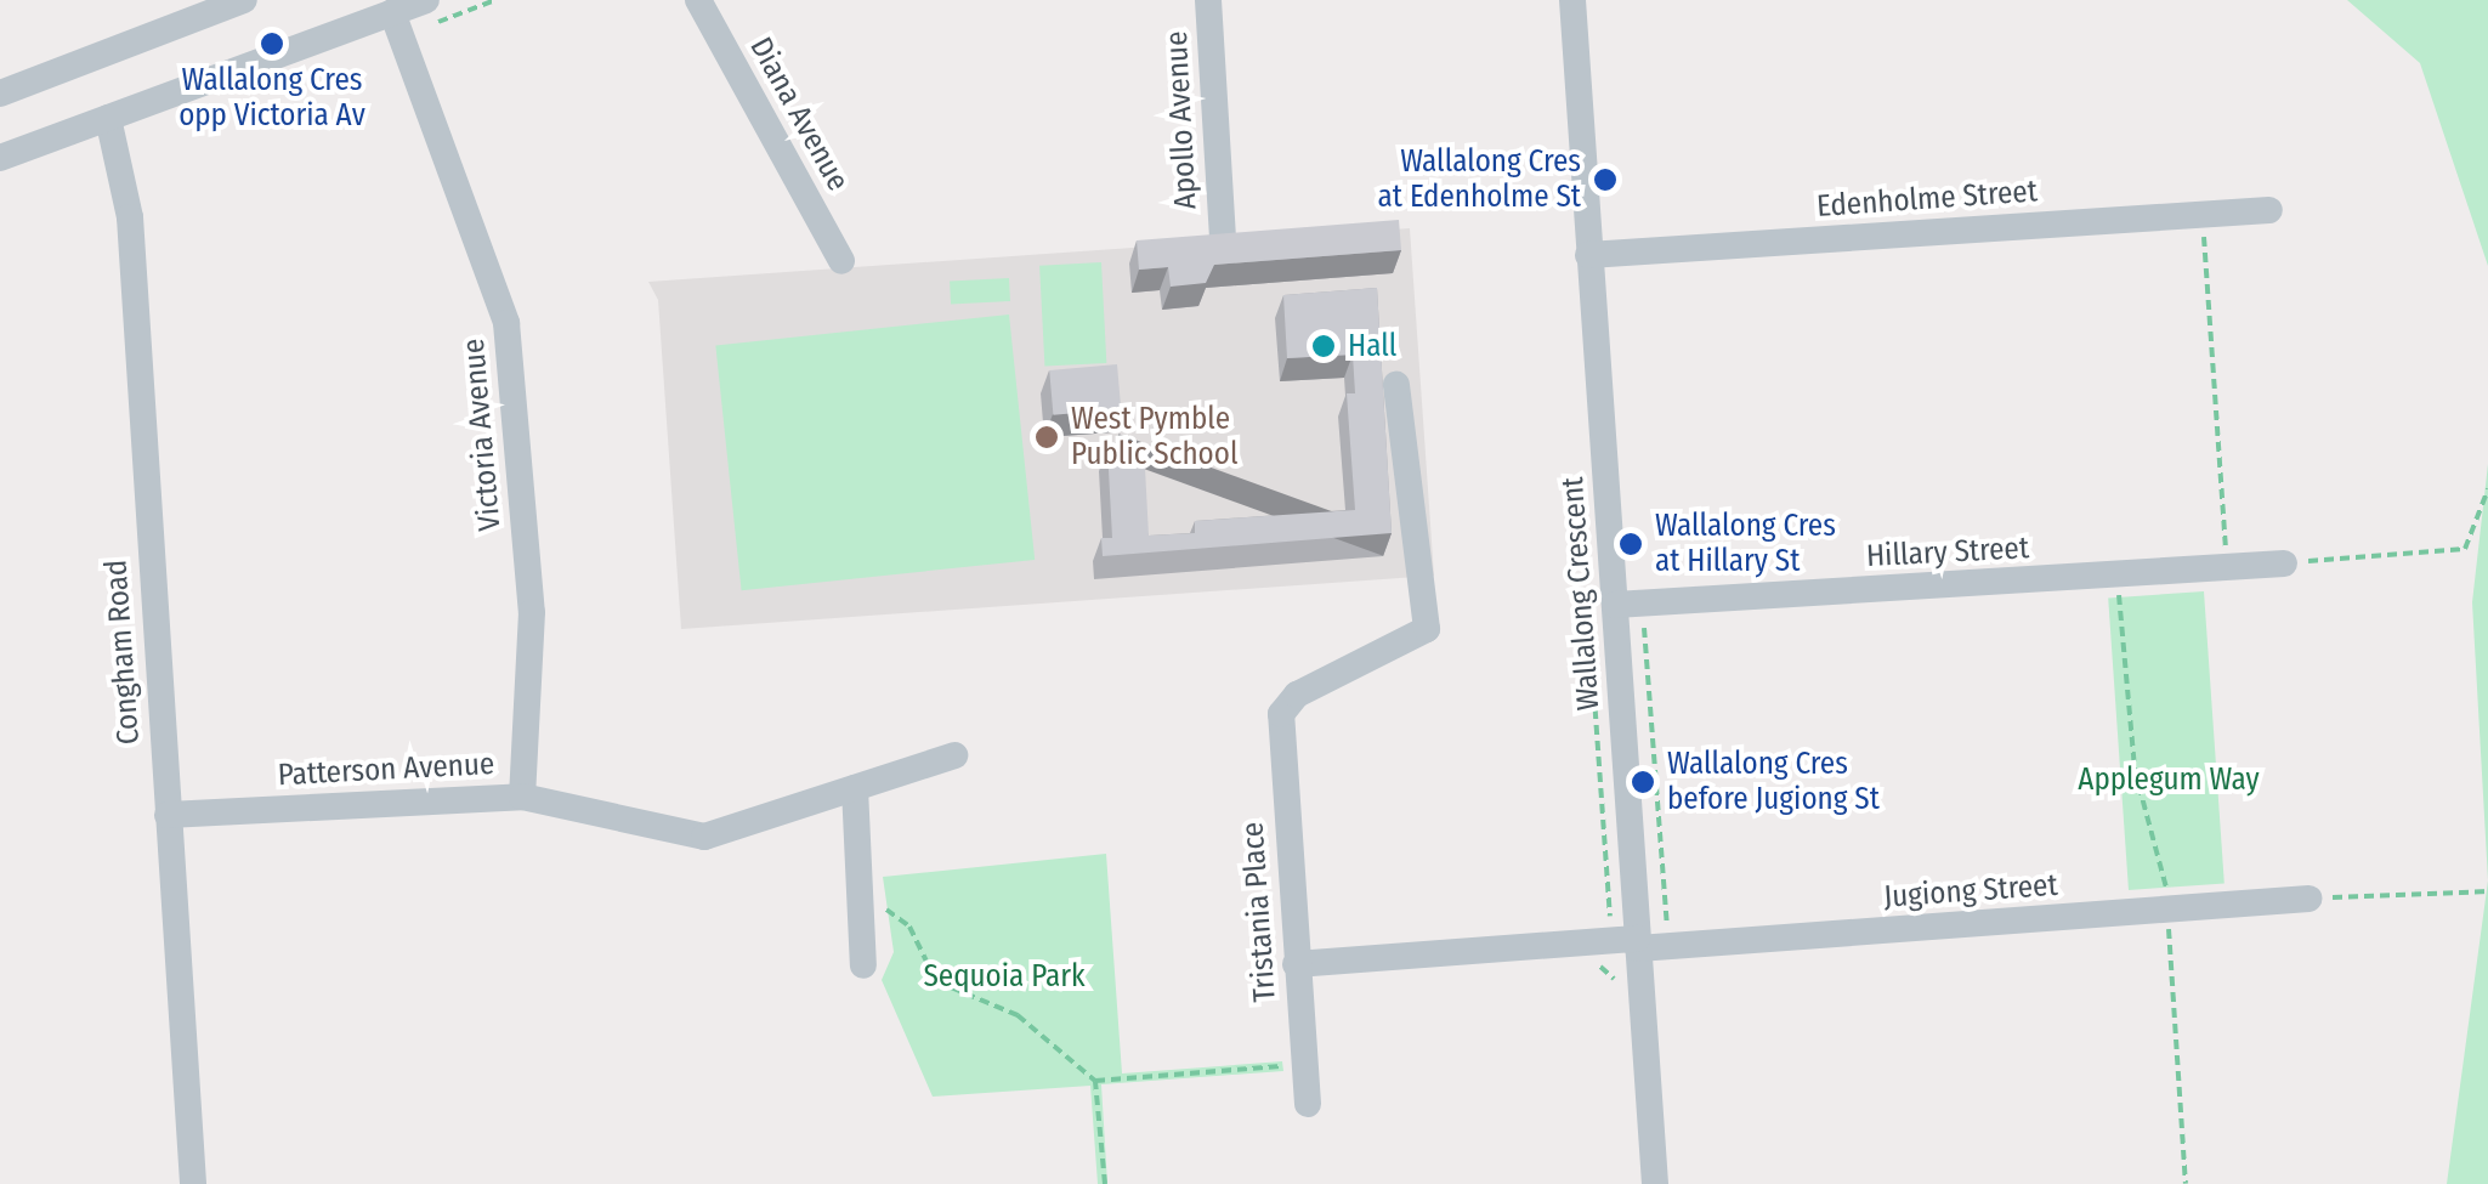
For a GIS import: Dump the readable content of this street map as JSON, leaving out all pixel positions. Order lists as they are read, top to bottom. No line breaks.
{"streets":{"street":["Diana Avenue","Apollo Avenue","Edenholme Street","Victoria Avenue","Hillary Street","Wallalong Crescent","Congham Road","Patterson Avenue","Jugiong Street","Tristania Place"]},"crossings":[["Edenholme Street","Wallalong Crescent"],["Victoria Avenue","Patterson Avenue"],["Hillary Street","Wallalong Crescent"],["Wallalong Crescent","Jugiong Street"],["Congham Road","Patterson Avenue"],["Jugiong Street","Tristania Place"]],"parks":["Applegum Way","Sequoia Park"],"places":["Wallalong Cres opp Victoria Av","Wallalong Cres at Edenholme St","Hall","West Pymble Public School","Wallalong Cres at Hillary St","Wallalong Cres before Jugiong St"]}
